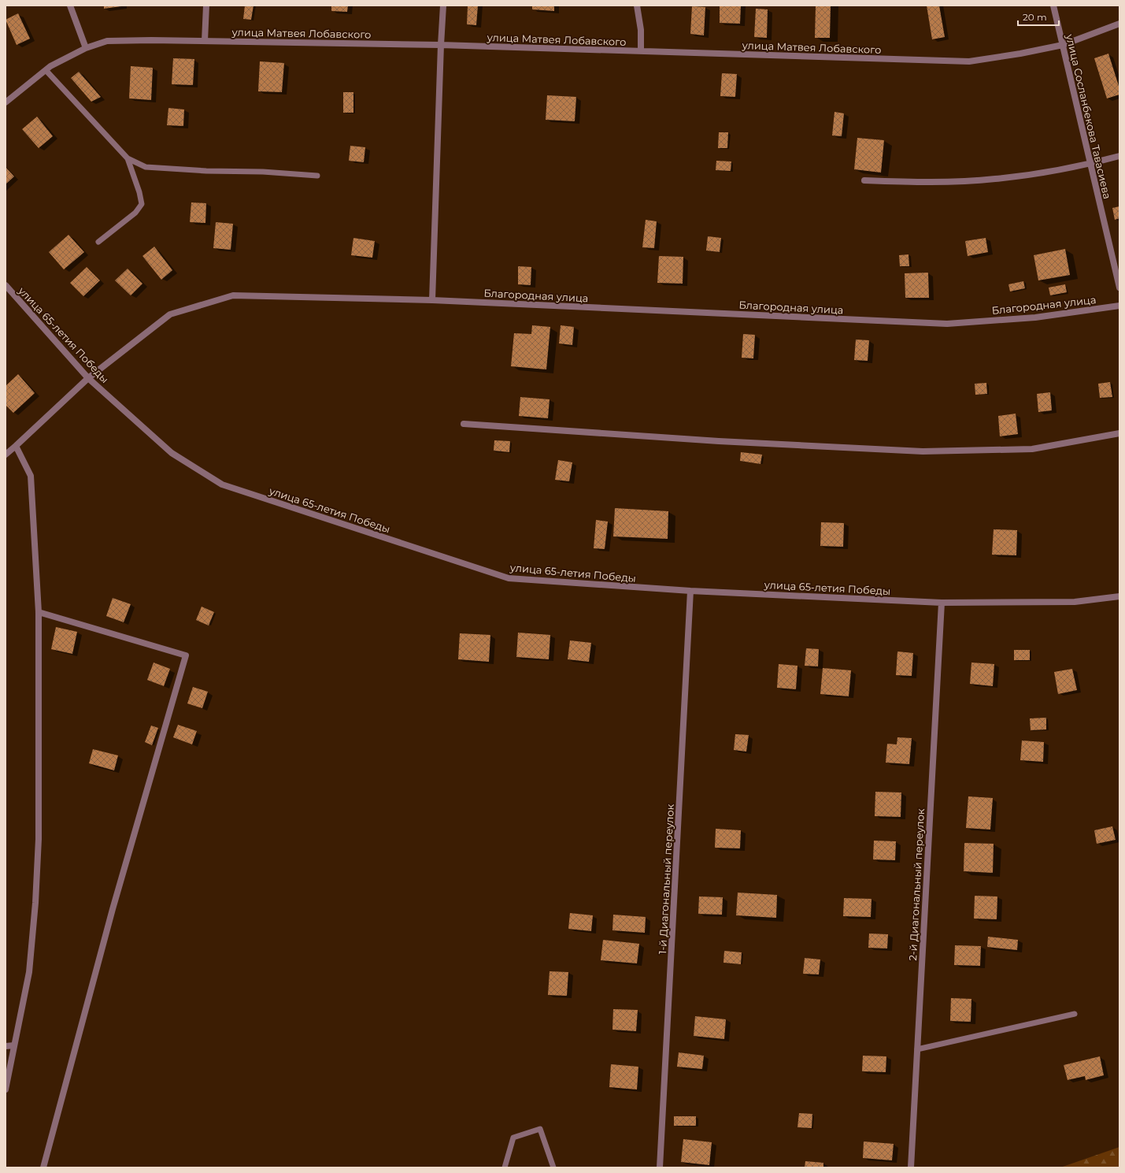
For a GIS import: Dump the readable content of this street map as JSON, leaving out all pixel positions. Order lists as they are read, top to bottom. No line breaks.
{"streets":{"street":["улица Матвея Лобавского","улица Сосланбекова Тавасиева","Благородная улица","улица 65-летия Победы","1-й Диагональный переулок","2-й Диагональный переулок"]},"crossings":[["улица Матвея Лобавского","улица Сосланбекова Тавасиева"],["Благородная улица","улица 65-летия Победы"],["улица 65-летия Победы","1-й Диагональный переулок"],["улица 65-летия Победы","2-й Диагональный переулок"]],"scale_bar":"20 m"}
